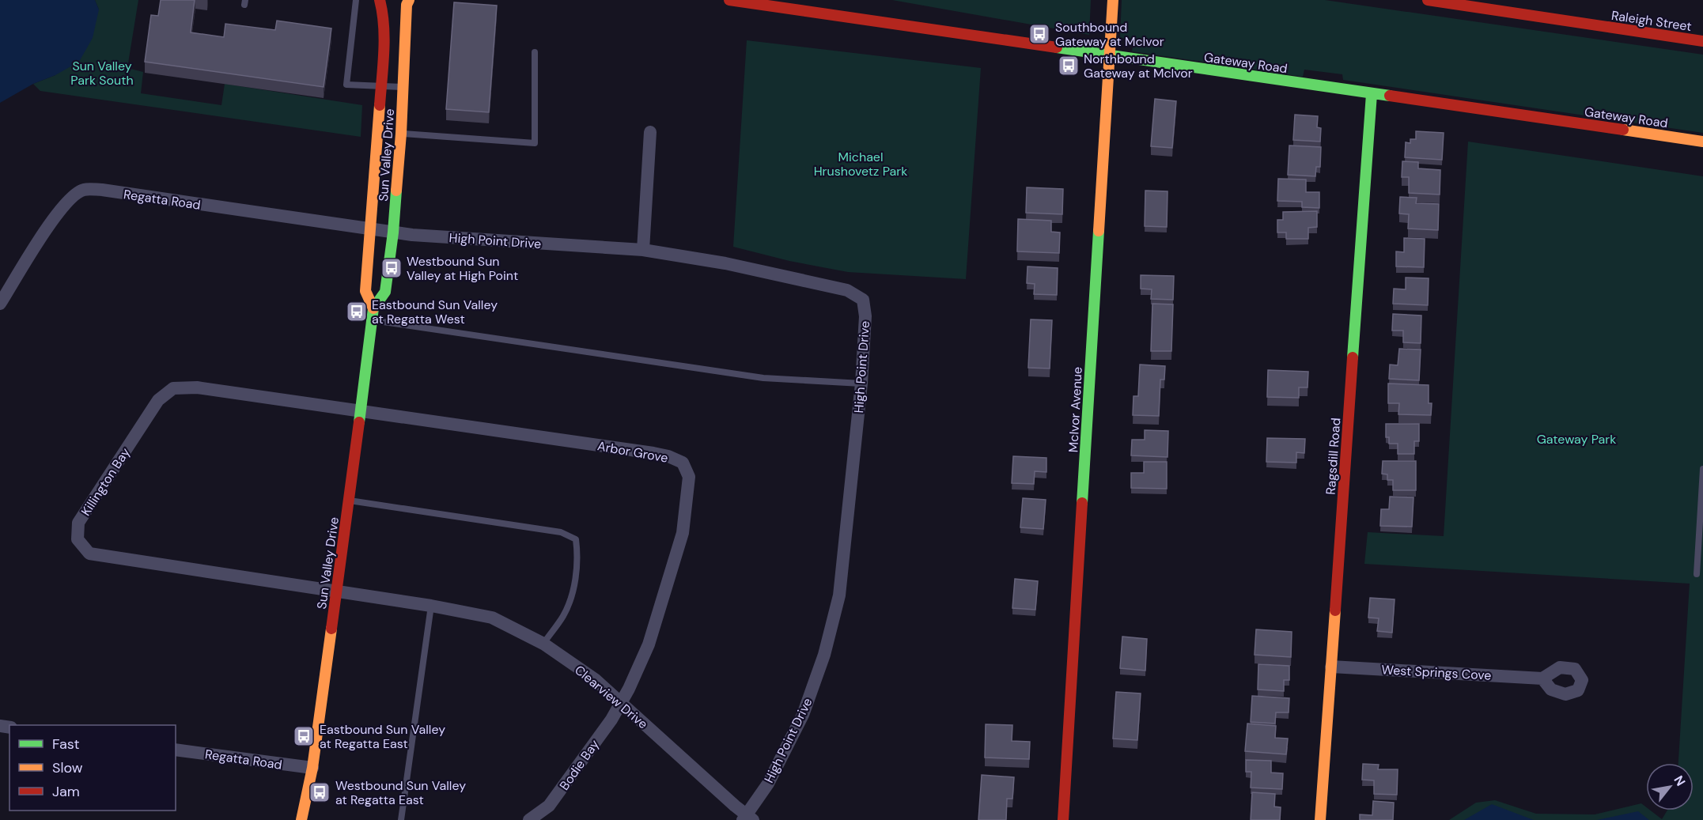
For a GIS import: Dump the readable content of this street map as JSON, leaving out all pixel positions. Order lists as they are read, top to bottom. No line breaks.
{"streets":{"street":["Raleigh Street","Gateway Road","Sun Valley Drive","Regatta Road","High Point Drive","McIvor Avenue","Arbor Grove","Ragsdill Road","Killington Bay","West Springs Cove","Clearview Drive","Bodie Bay"]},"crossings":[["Gateway Road","McIvor Avenue"],["Gateway Road","Ragsdill Road"],["Sun Valley Drive","Regatta Road"],["Sun Valley Drive","High Point Drive"],["Sun Valley Drive","Arbor Grove"],["Sun Valley Drive","Killington Bay"],["Sun Valley Drive","Clearview Drive"],["Regatta Road","High Point Drive"],["High Point Drive","Clearview Drive"],["Arbor Grove","Killington Bay"],["Arbor Grove","Clearview Drive"],["Arbor Grove","Bodie Bay"],["Ragsdill Road","West Springs Cove"],["Killington Bay","Clearview Drive"],["Clearview Drive","Bodie Bay"]],"parks":["Sun Valley Park South","Michael Hrushovetz Park","Gateway Park"],"places":{"bus stop":["Southbound Gateway at McIvor","Northbound Gateway at McIvor","Westbound Sun Valley at High Point","Eastbound Sun Valley at Regatta West","Eastbound Sun Valley at Regatta East","Westbound Sun Valley at Regatta East"]},"legend":["Fast","Slow","Jam"],"north":"top right"}
